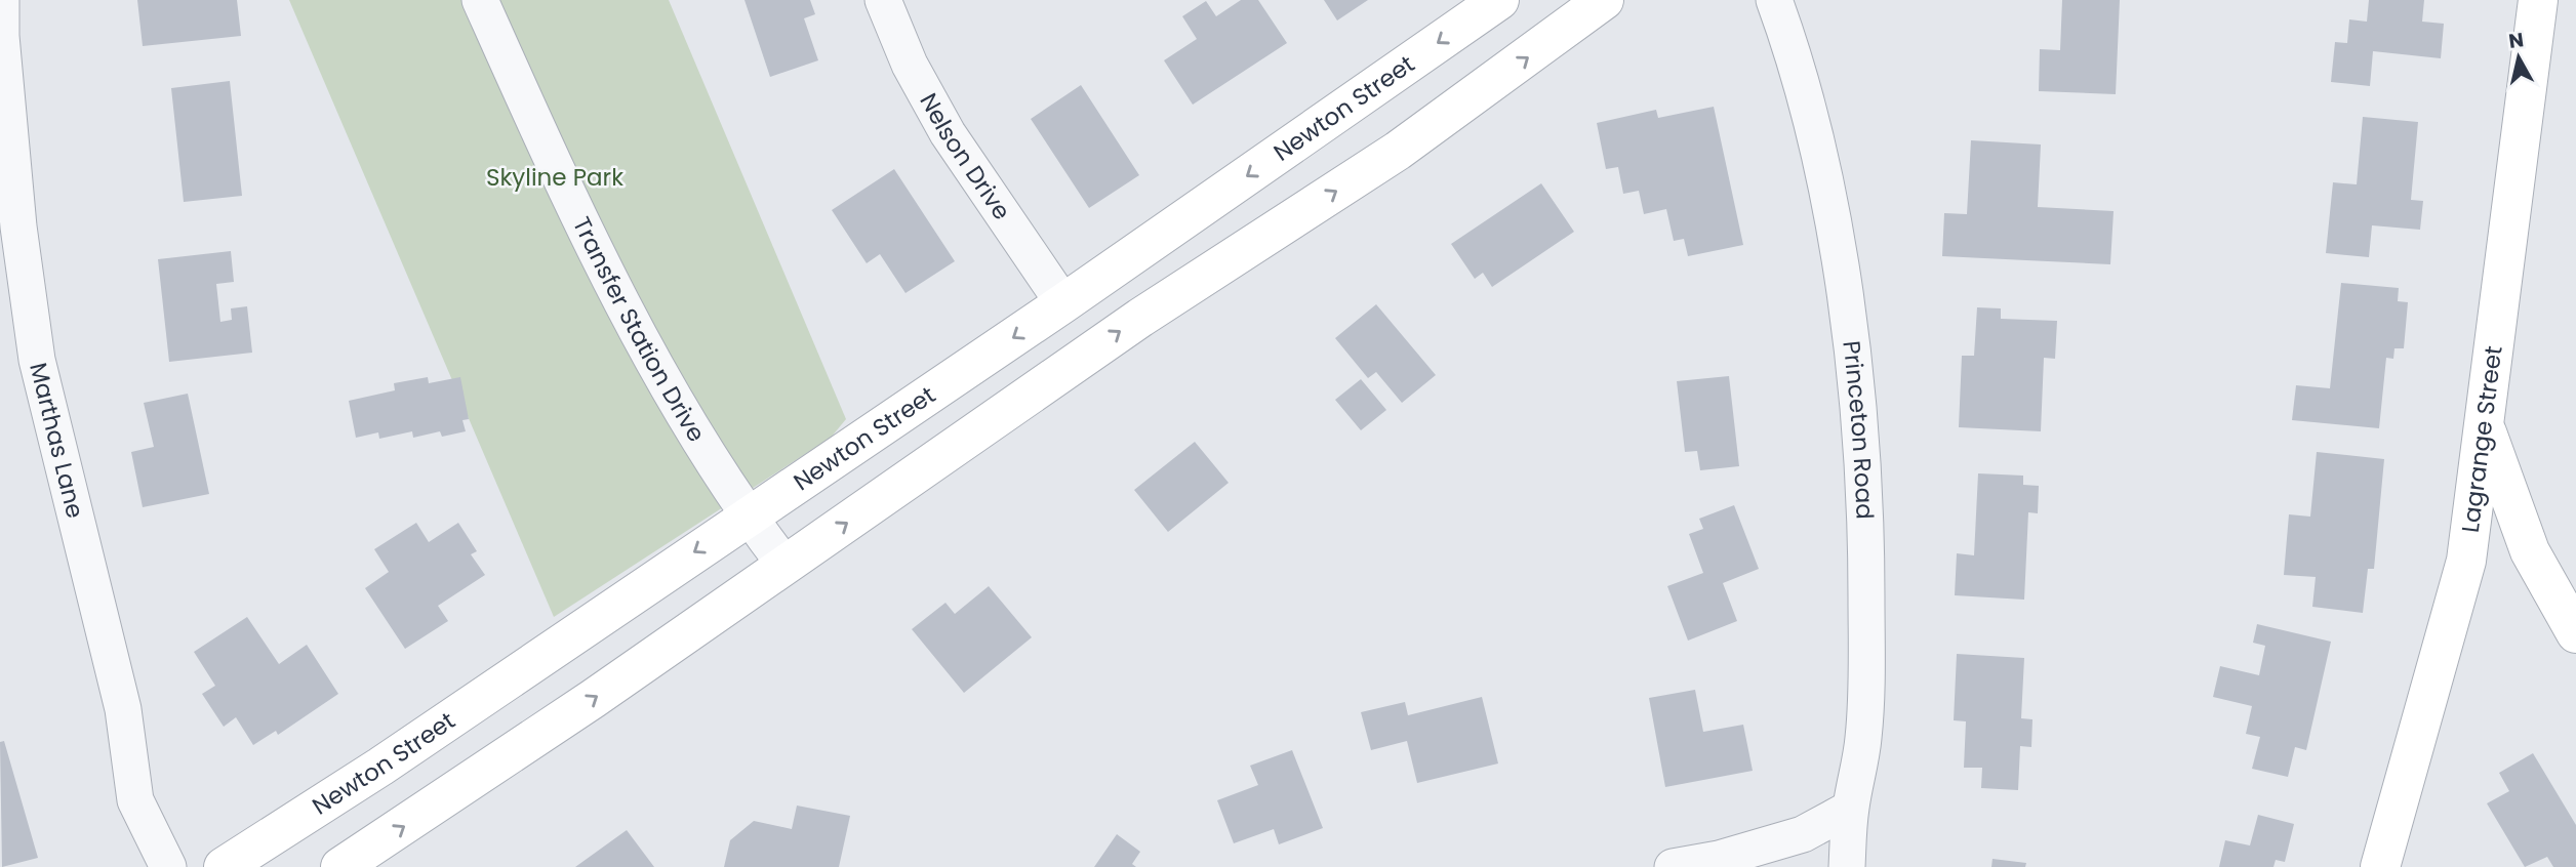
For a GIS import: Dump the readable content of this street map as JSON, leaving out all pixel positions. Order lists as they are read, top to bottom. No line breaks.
{"streets":{"main road":["Newton Street","Lagrange Street"],"street":["Nelson Drive","Transfer Station Drive","Princeton Road","Marthas Lane"]},"crossings":[["Newton Street","Nelson Drive"],["Newton Street","Transfer Station Drive"]],"parks":["Skyline Park"],"north":"top"}
